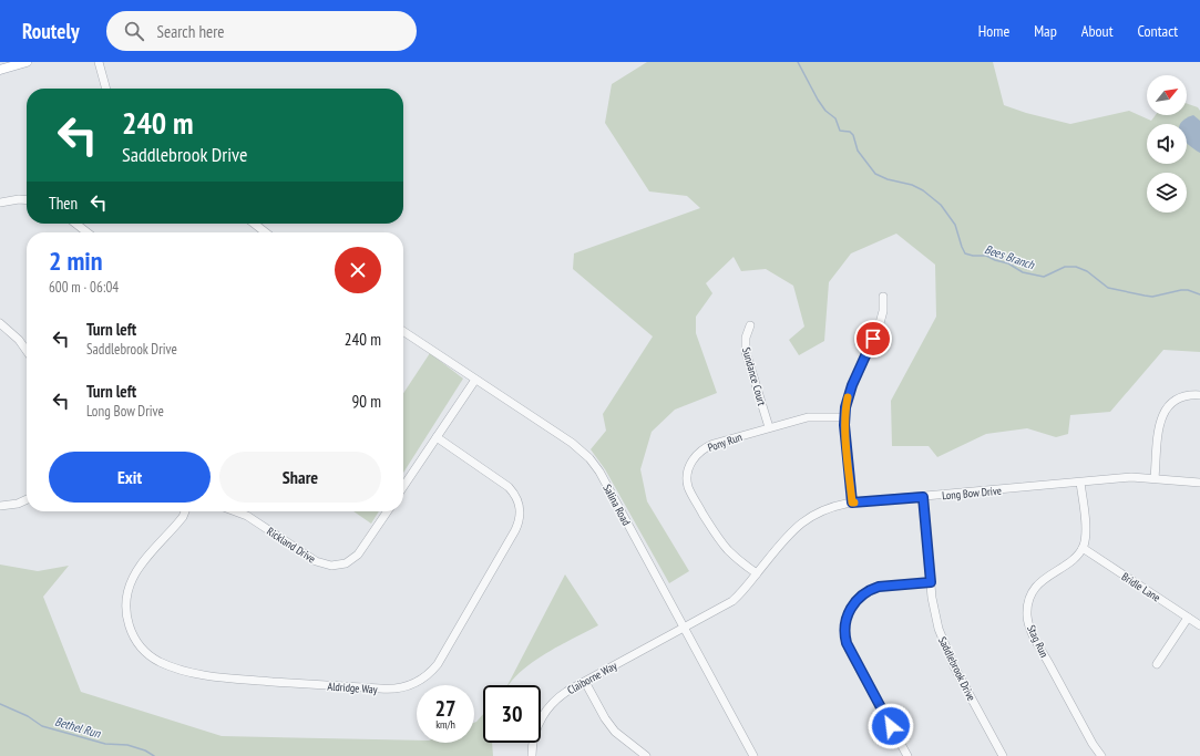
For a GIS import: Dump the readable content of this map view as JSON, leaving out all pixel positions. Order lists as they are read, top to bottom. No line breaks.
{"streets":{"street":["Sundance Court","Pony Run","Long Bow Drive","Salina Road","Rickland Drive","Bridle Lane","Stag Run","Saddlebrook Drive","Claiborne Way","Aldridge Way"]},"crossings":[["Sundance Court","Pony Run"],["Pony Run","Long Bow Drive"],["Long Bow Drive","Salina Road"],["Long Bow Drive","Saddlebrook Drive"],["Long Bow Drive","Claiborne Way"],["Salina Road","Claiborne Way"],["Bridle Lane","Stag Run"]],"water":["Bees Branch","Bethel Run"],"north":"top right","page":{"header":"Routely","search":"Search here","nav":["Home","Map","About","Contact"],"turn":["240 m","Saddlebrook Drive"],"then":"Then","heading":["2 min","600 m · 06:04"],"list":[{"name":"Turn left","note":"Saddlebrook Drive","value":"240 m"},{"name":"Turn left","note":"Long Bow Drive","value":"90 m"}],"buttons":["Exit","Share"],"speed":"27 km/h","limit":"30"}}
